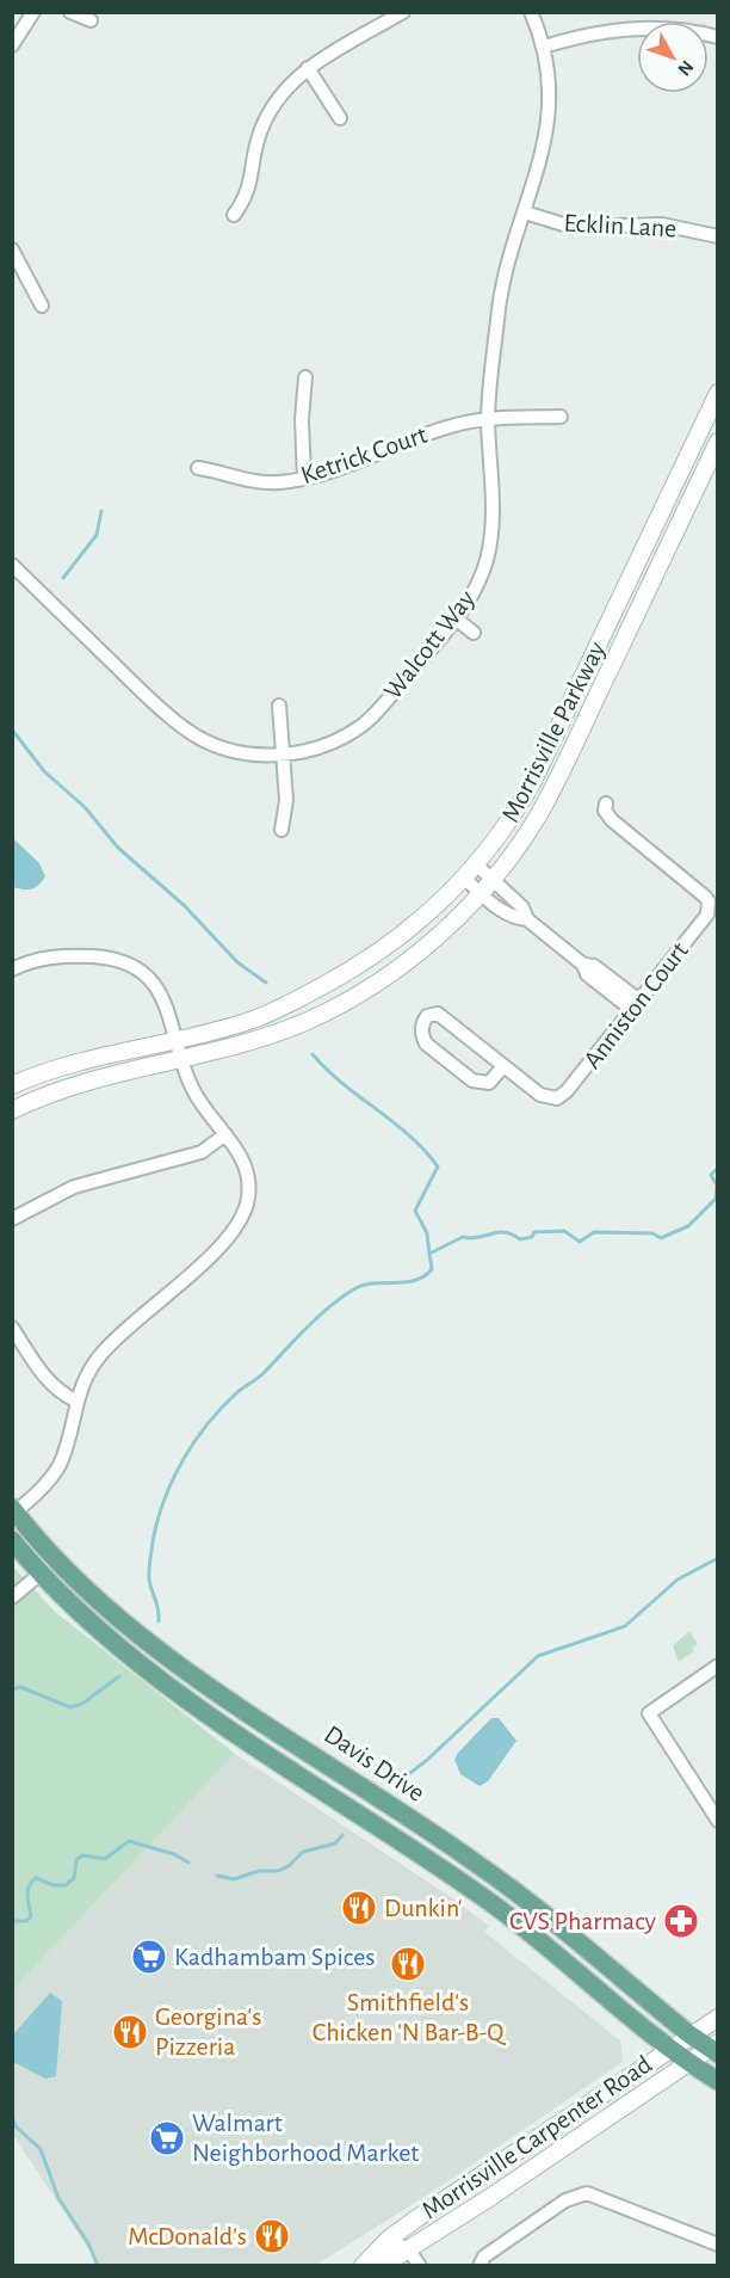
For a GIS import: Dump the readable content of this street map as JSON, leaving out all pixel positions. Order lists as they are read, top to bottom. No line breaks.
{"streets":{"main road":["Morrisville Parkway","Davis Drive","Morrisville Carpenter Road"],"street":["Ecklin Lane","Ketrick Court","Walcott Way","Anniston Court"]},"crossings":[["Ecklin Lane","Walcott Way"],["Ketrick Court","Walcott Way"],["Davis Drive","Morrisville Carpenter Road"]],"places":{"restaurant":["Dunkin'","Smithfield's Chicken 'N Bar-B-Q","Georgina's Pizzeria","McDonald's"],"pharmacy":["CVS Pharmacy"],"supermarket":["Kadhambam Spices","Walmart Neighborhood Market"]},"north":"bottom right"}
